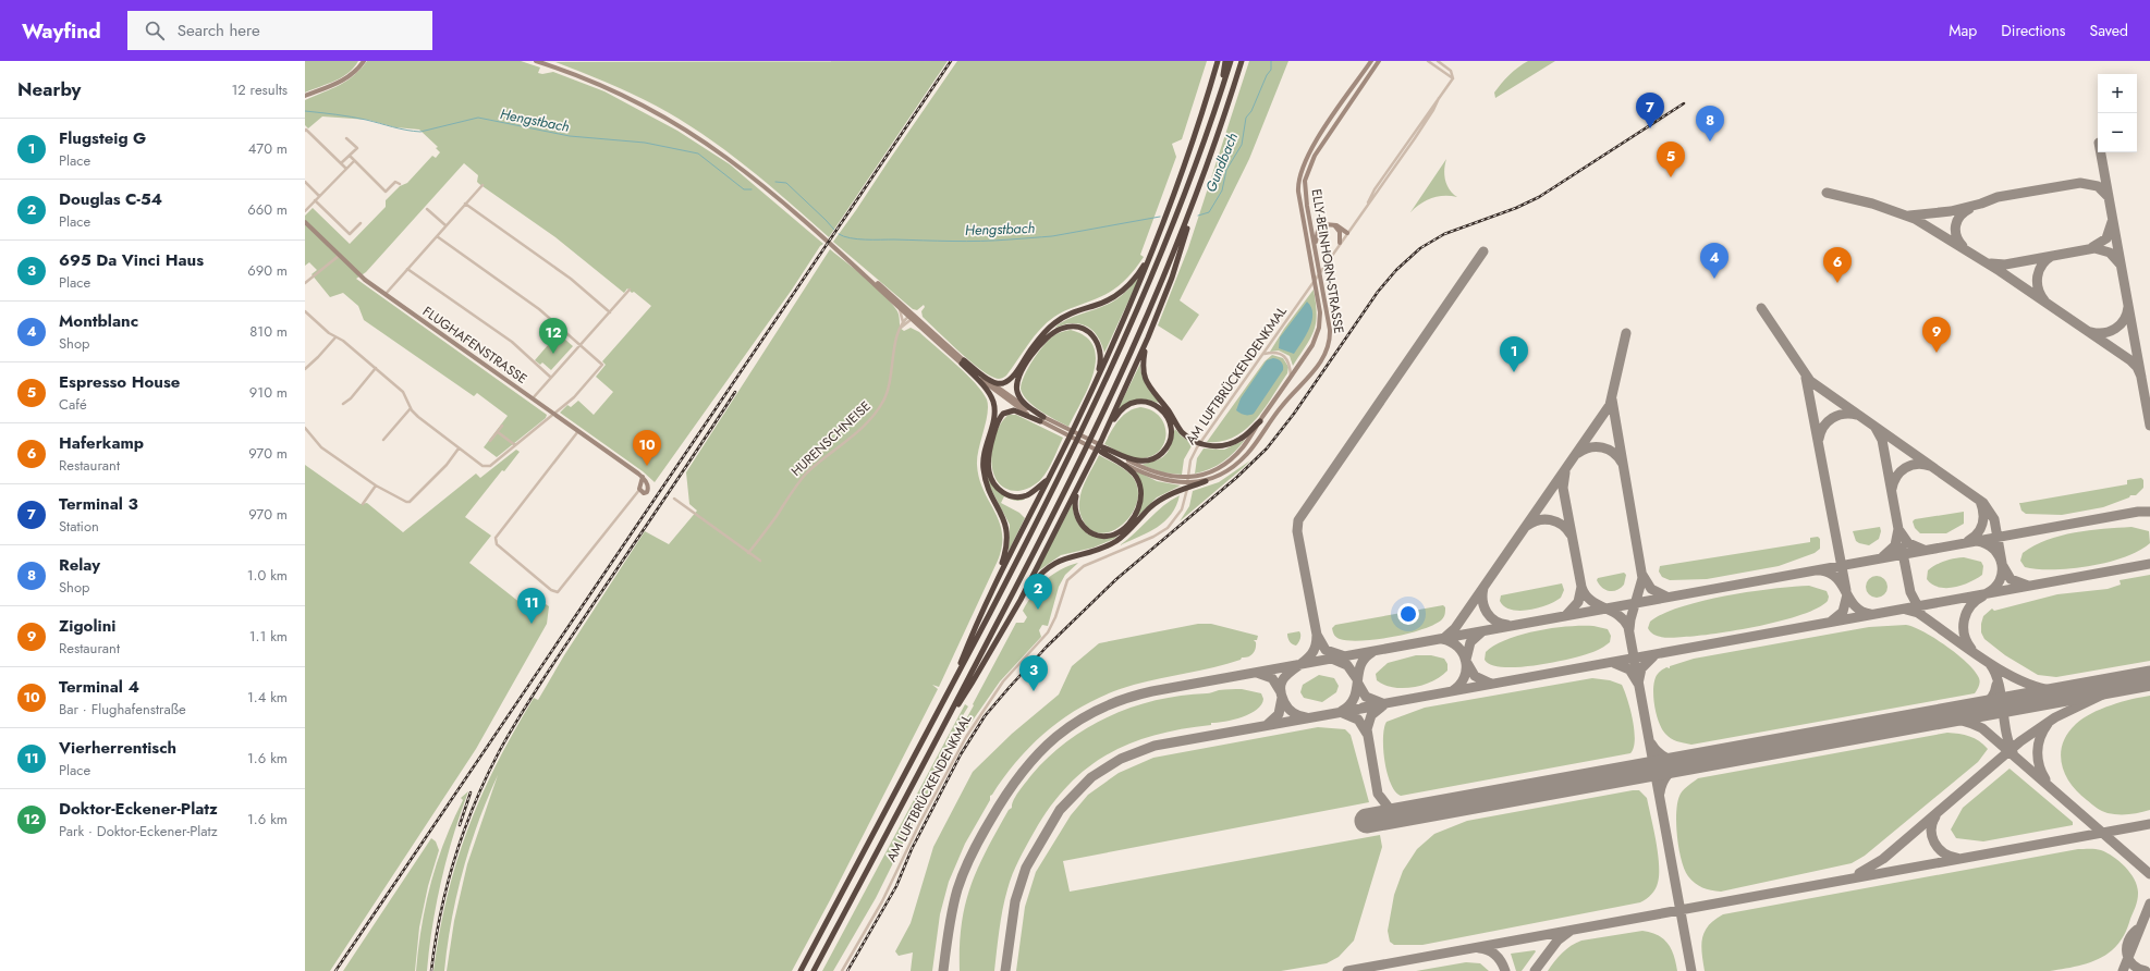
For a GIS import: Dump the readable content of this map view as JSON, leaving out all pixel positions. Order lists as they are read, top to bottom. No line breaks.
{"streets":{"street":["ELLY-BEINHORN-STRASSE","FLUGHAFENSTRASSE","AM LUFTBRÜCKENDENKMAL","HURENSCHNEISE"]},"crossings":[["ELLY-BEINHORN-STRASSE","HURENSCHNEISE"]],"water":["Hengstbach","Gundbach"],"page":{"header":"Wayfind","search":"Search here","nav":["Map","Directions","Saved"],"heading":["Nearby","12 results"],"map_buttons":["+","−"],"pins":["7","8","5","4","6","9","12","1","10","2","11","3"],"list":[{"mark":"1","name":"Flugsteig G","note":"Place","value":"470 m"},{"mark":"2","name":"Douglas C-54","note":"Place","value":"660 m"},{"mark":"3","name":"695 Da Vinci Haus","note":"Place","value":"690 m"},{"mark":"4","name":"Montblanc","note":"Shop","value":"810 m"},{"mark":"5","name":"Espresso House","note":"Café","value":"910 m"},{"mark":"6","name":"Haferkamp","note":"Restaurant","value":"970 m"},{"mark":"7","name":"Terminal 3","note":"Station","value":"970 m"},{"mark":"8","name":"Relay","note":"Shop","value":"1.0 km"},{"mark":"9","name":"Zigolini","note":"Restaurant","value":"1.1 km"},{"mark":"10","name":"Terminal 4","note":"Bar · Flughafenstraße","value":"1.4 km"},{"mark":"11","name":"Vierherrentisch","note":"Place","value":"1.6 km"},{"mark":"12","name":"Doktor-Eckener-Platz","note":"Park · Doktor-Eckener-Platz","value":"1.6 km"}]}}
